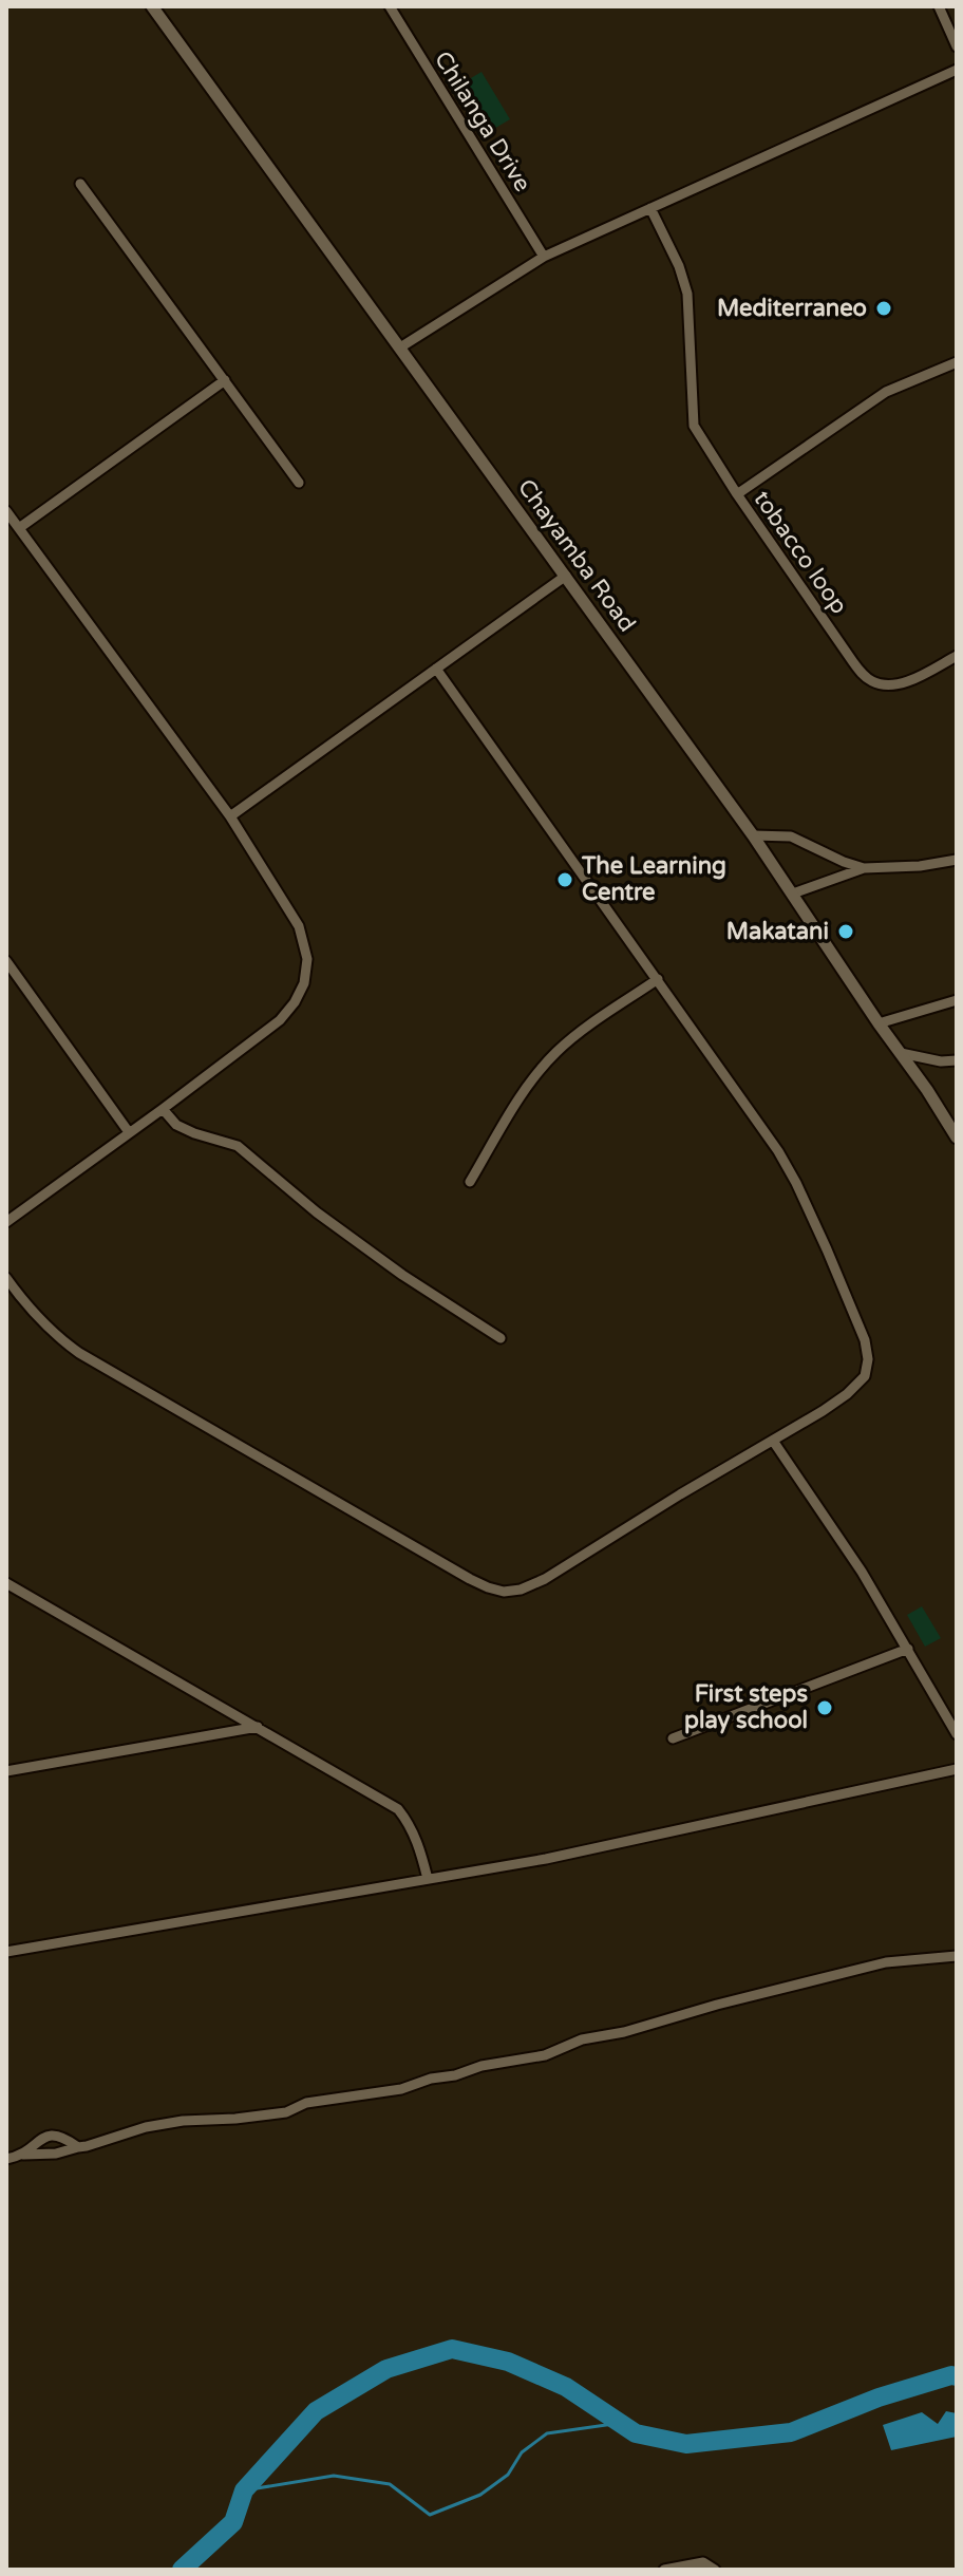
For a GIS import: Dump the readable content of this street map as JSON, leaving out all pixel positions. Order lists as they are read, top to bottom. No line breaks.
{"streets":{"street":["Chilanga Drive","tobacco loop","Chayamba Road"]},"places":["Mediterraneo","The Learning Centre","Makatani","First steps play school"]}
